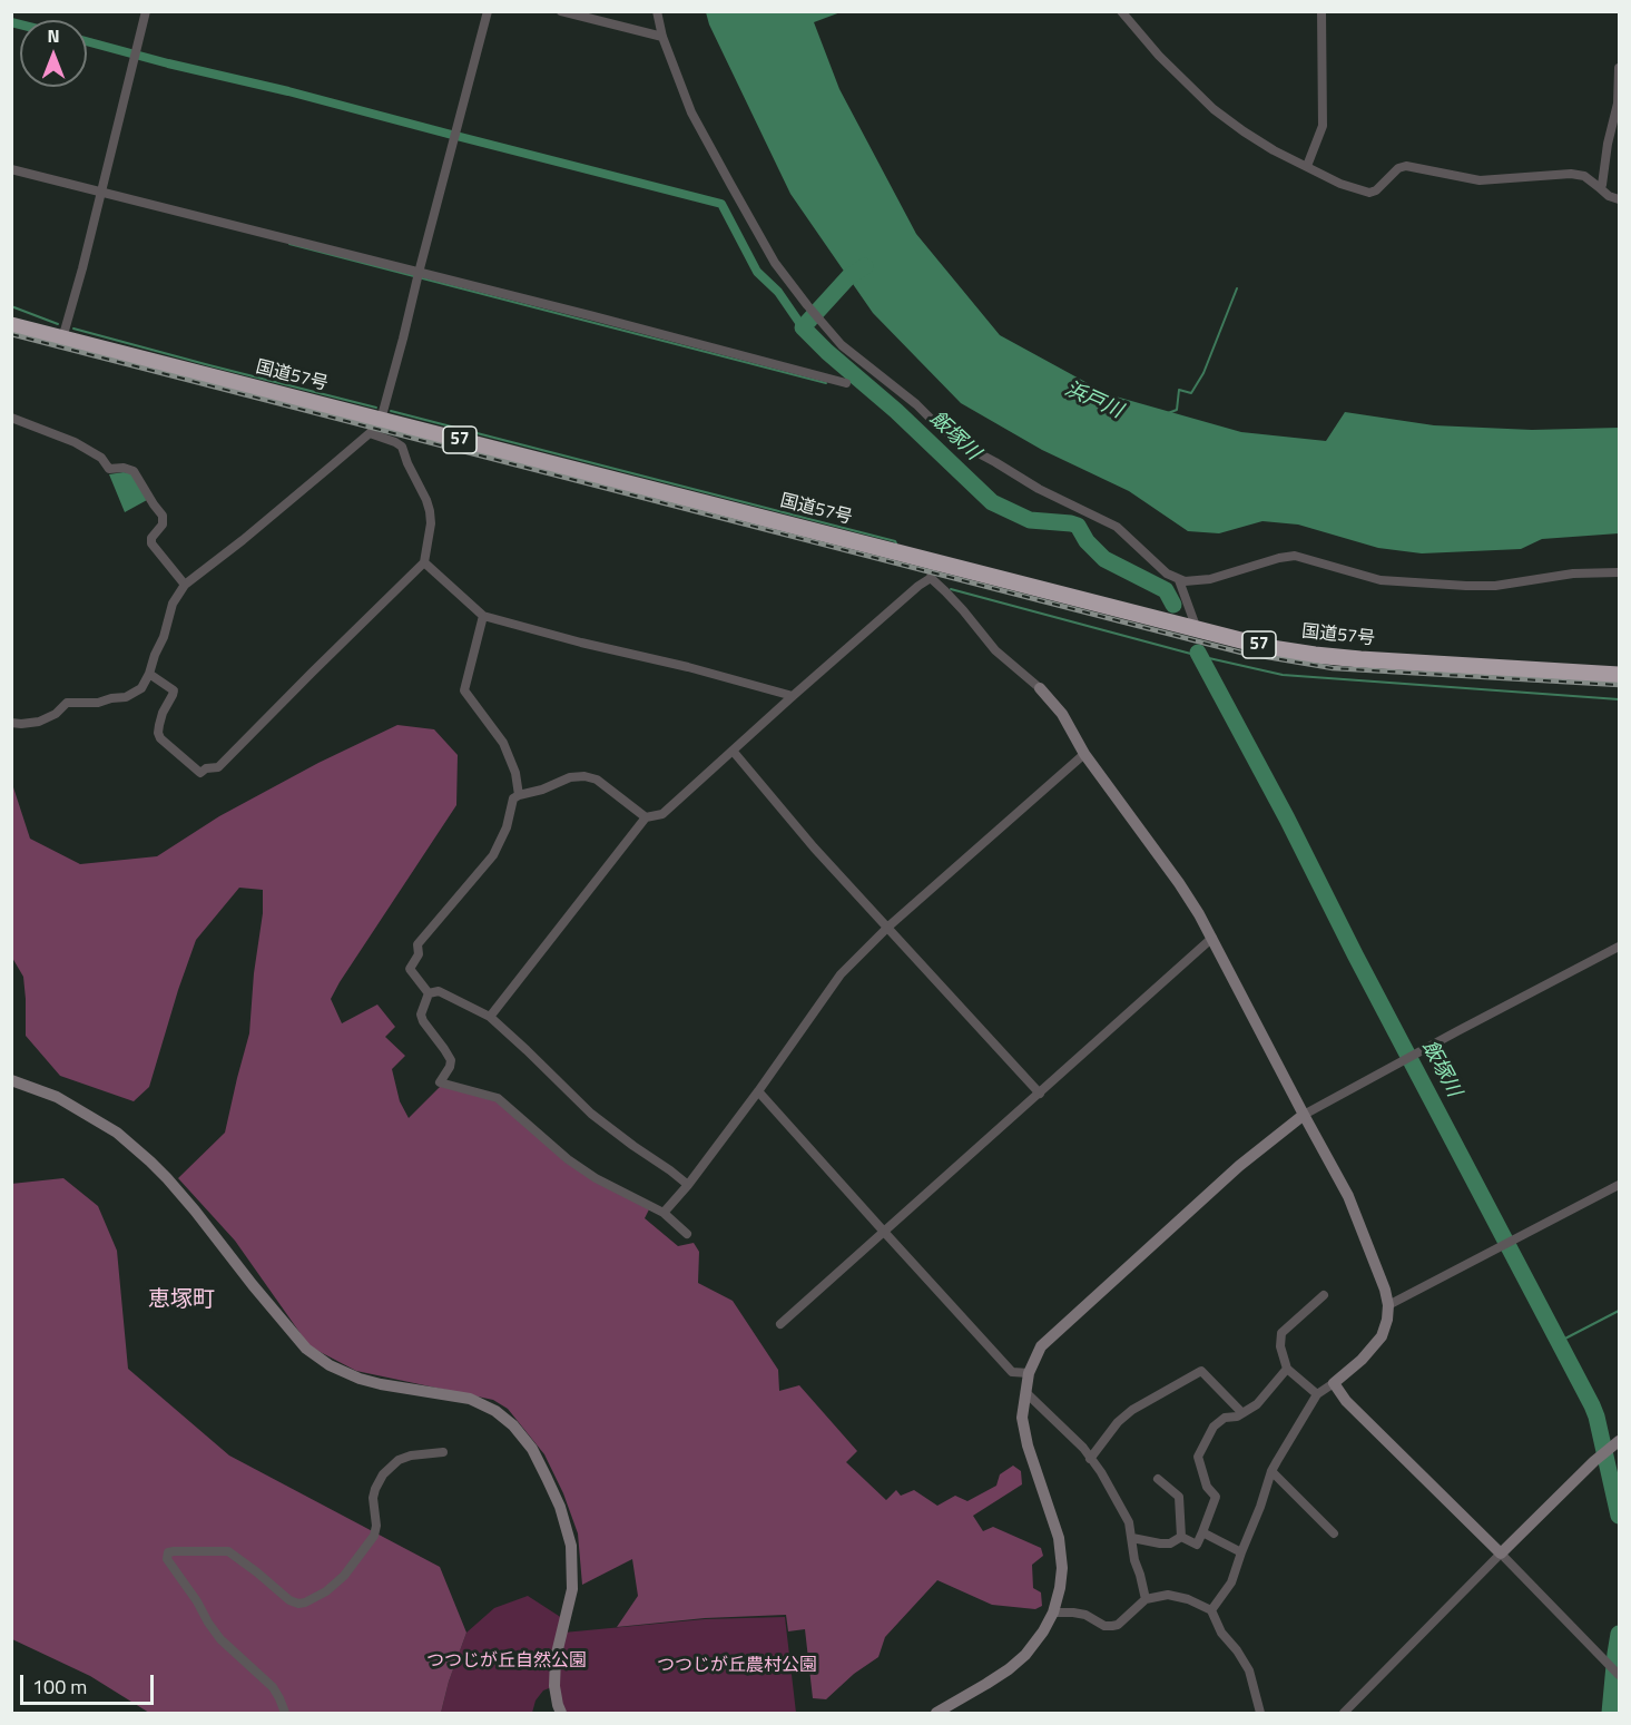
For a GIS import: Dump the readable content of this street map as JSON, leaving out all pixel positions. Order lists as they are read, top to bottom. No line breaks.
{"streets":{"highway":["国道57号","57"]},"districts":["恵塚町"],"water":["浜戸川","飯塚川"],"parks":["つつじが丘自然公園","つつじが丘農村公園"],"scale_bar":"100 m","north":"top"}
